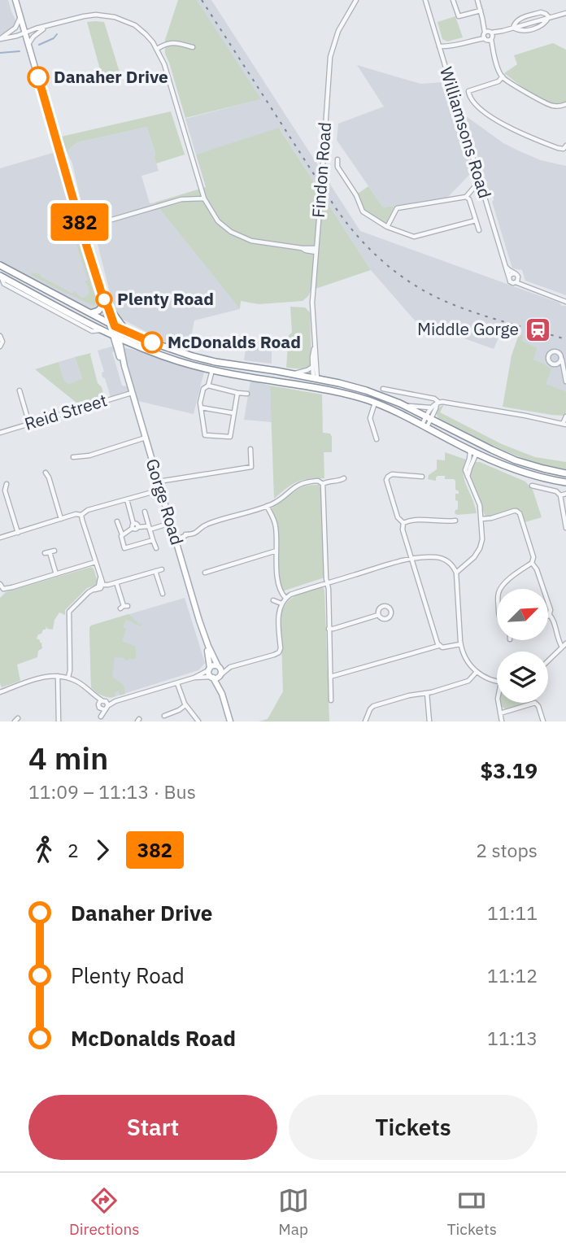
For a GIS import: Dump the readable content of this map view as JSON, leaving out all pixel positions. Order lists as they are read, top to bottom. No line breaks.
{"streets":{"highway":["Findon Road"],"main road":["Gorge Road"],"street":["Williamsons Road","Reid Street"]},"crossings":[["Reid Street","Gorge Road"]],"places":{"other":["Danaher Drive","Plenty Road","McDonalds Road"],"station":["Middle Gorge"]},"lines":["bus line 382"],"north":"top right","page":{"on_map":"382","heading":["4 min","11:09 – 11:13 · Bus","$3.19"],"legs":["2","382","2 stops"],"list":[{"name":"Danaher Drive","value":"11:11"},{"name":"Plenty Road","value":"11:12"},{"name":"McDonalds Road","value":"11:13"}],"buttons":["Start","Tickets"],"tabs":["Directions","Map","Tickets"]}}
